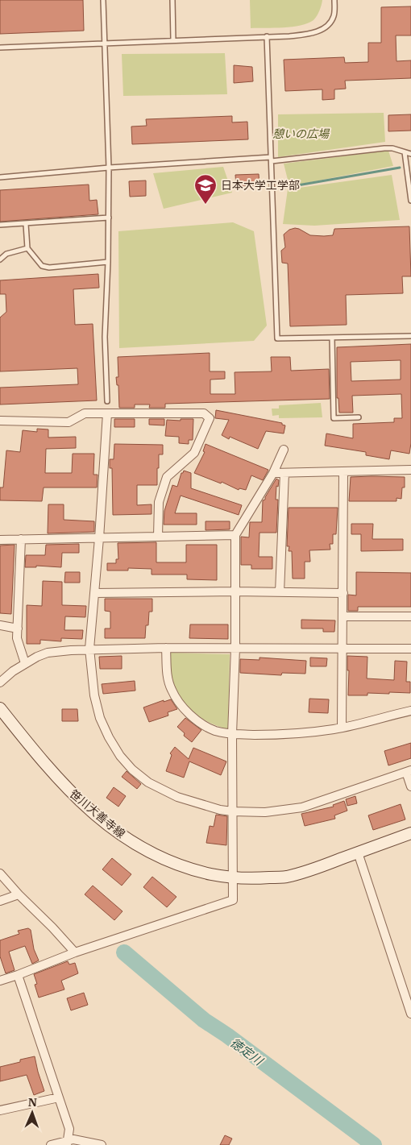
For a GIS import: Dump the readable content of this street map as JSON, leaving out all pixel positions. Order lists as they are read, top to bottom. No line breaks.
{"streets":{"street":["笹川大善寺線"]},"water":["徳定川"],"parks":["憩いの広場"],"places":{"school or university":["日本大学工学部"]},"north":"top"}
